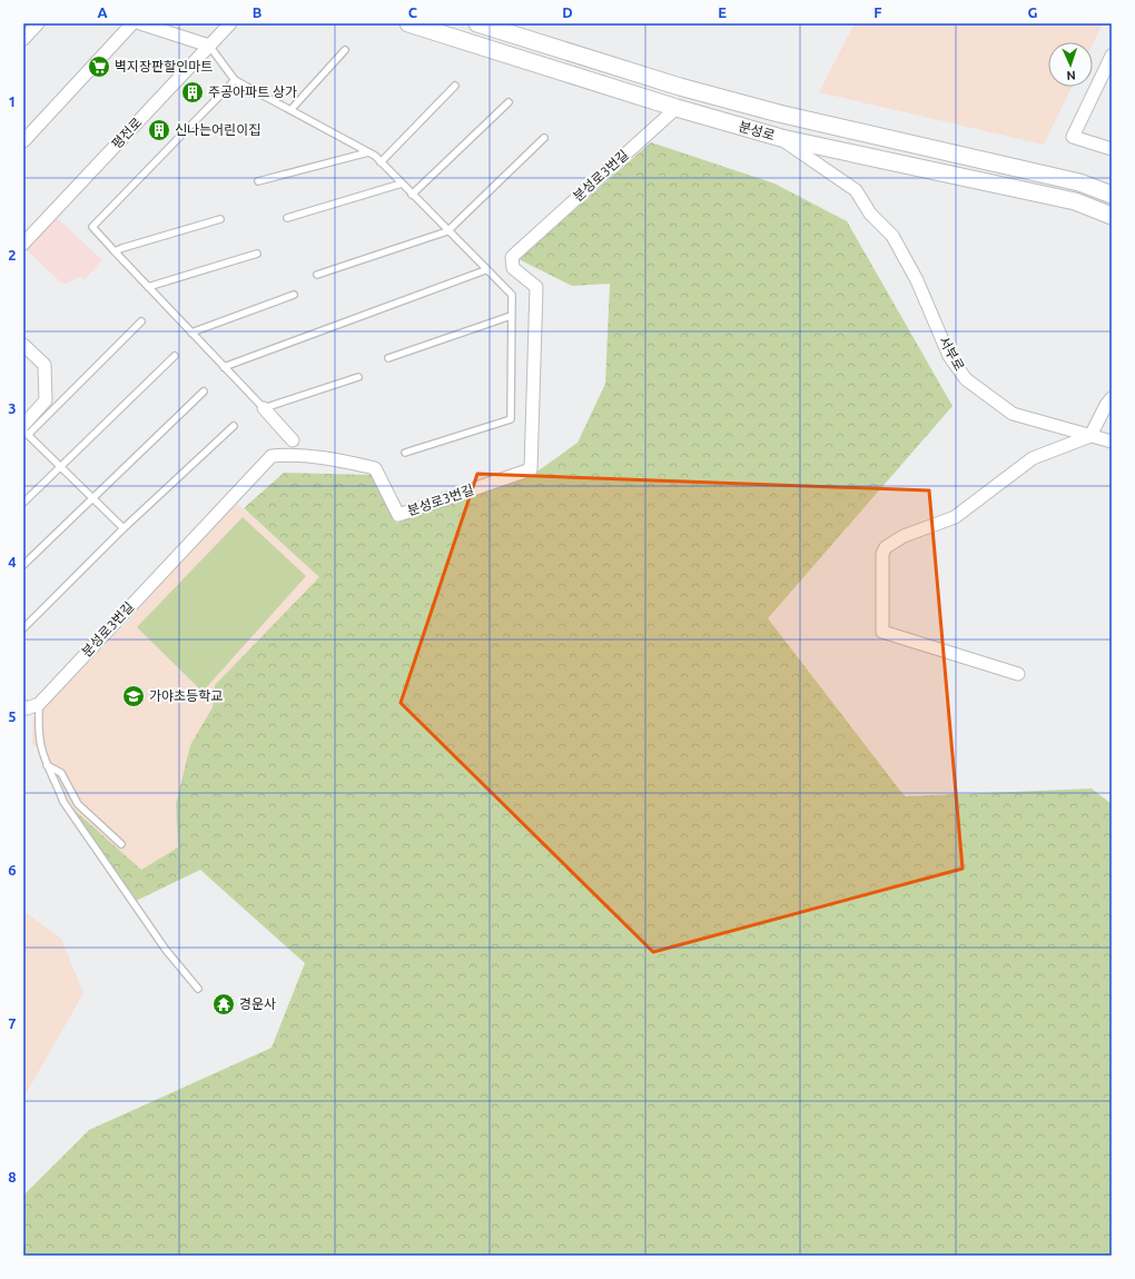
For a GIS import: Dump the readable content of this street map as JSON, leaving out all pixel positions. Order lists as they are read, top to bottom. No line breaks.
{"streets":{"main road":["분성로"],"street":["평전로","분성로3번길","서부로"]},"crossings":[["분성로","분성로3번길"],["분성로","서부로"]],"places":{"supermarket":["벽지장판할인마트"],"building":["주공아파트 상가","신나는어린이집"],"school or university":["가야초등학교"],"temple":["경운사"]},"north":"bottom","grid":{"columns":["A","B","C","D","E","F","G"],"rows":["1","2","3","4","5","6","7","8"]}}
